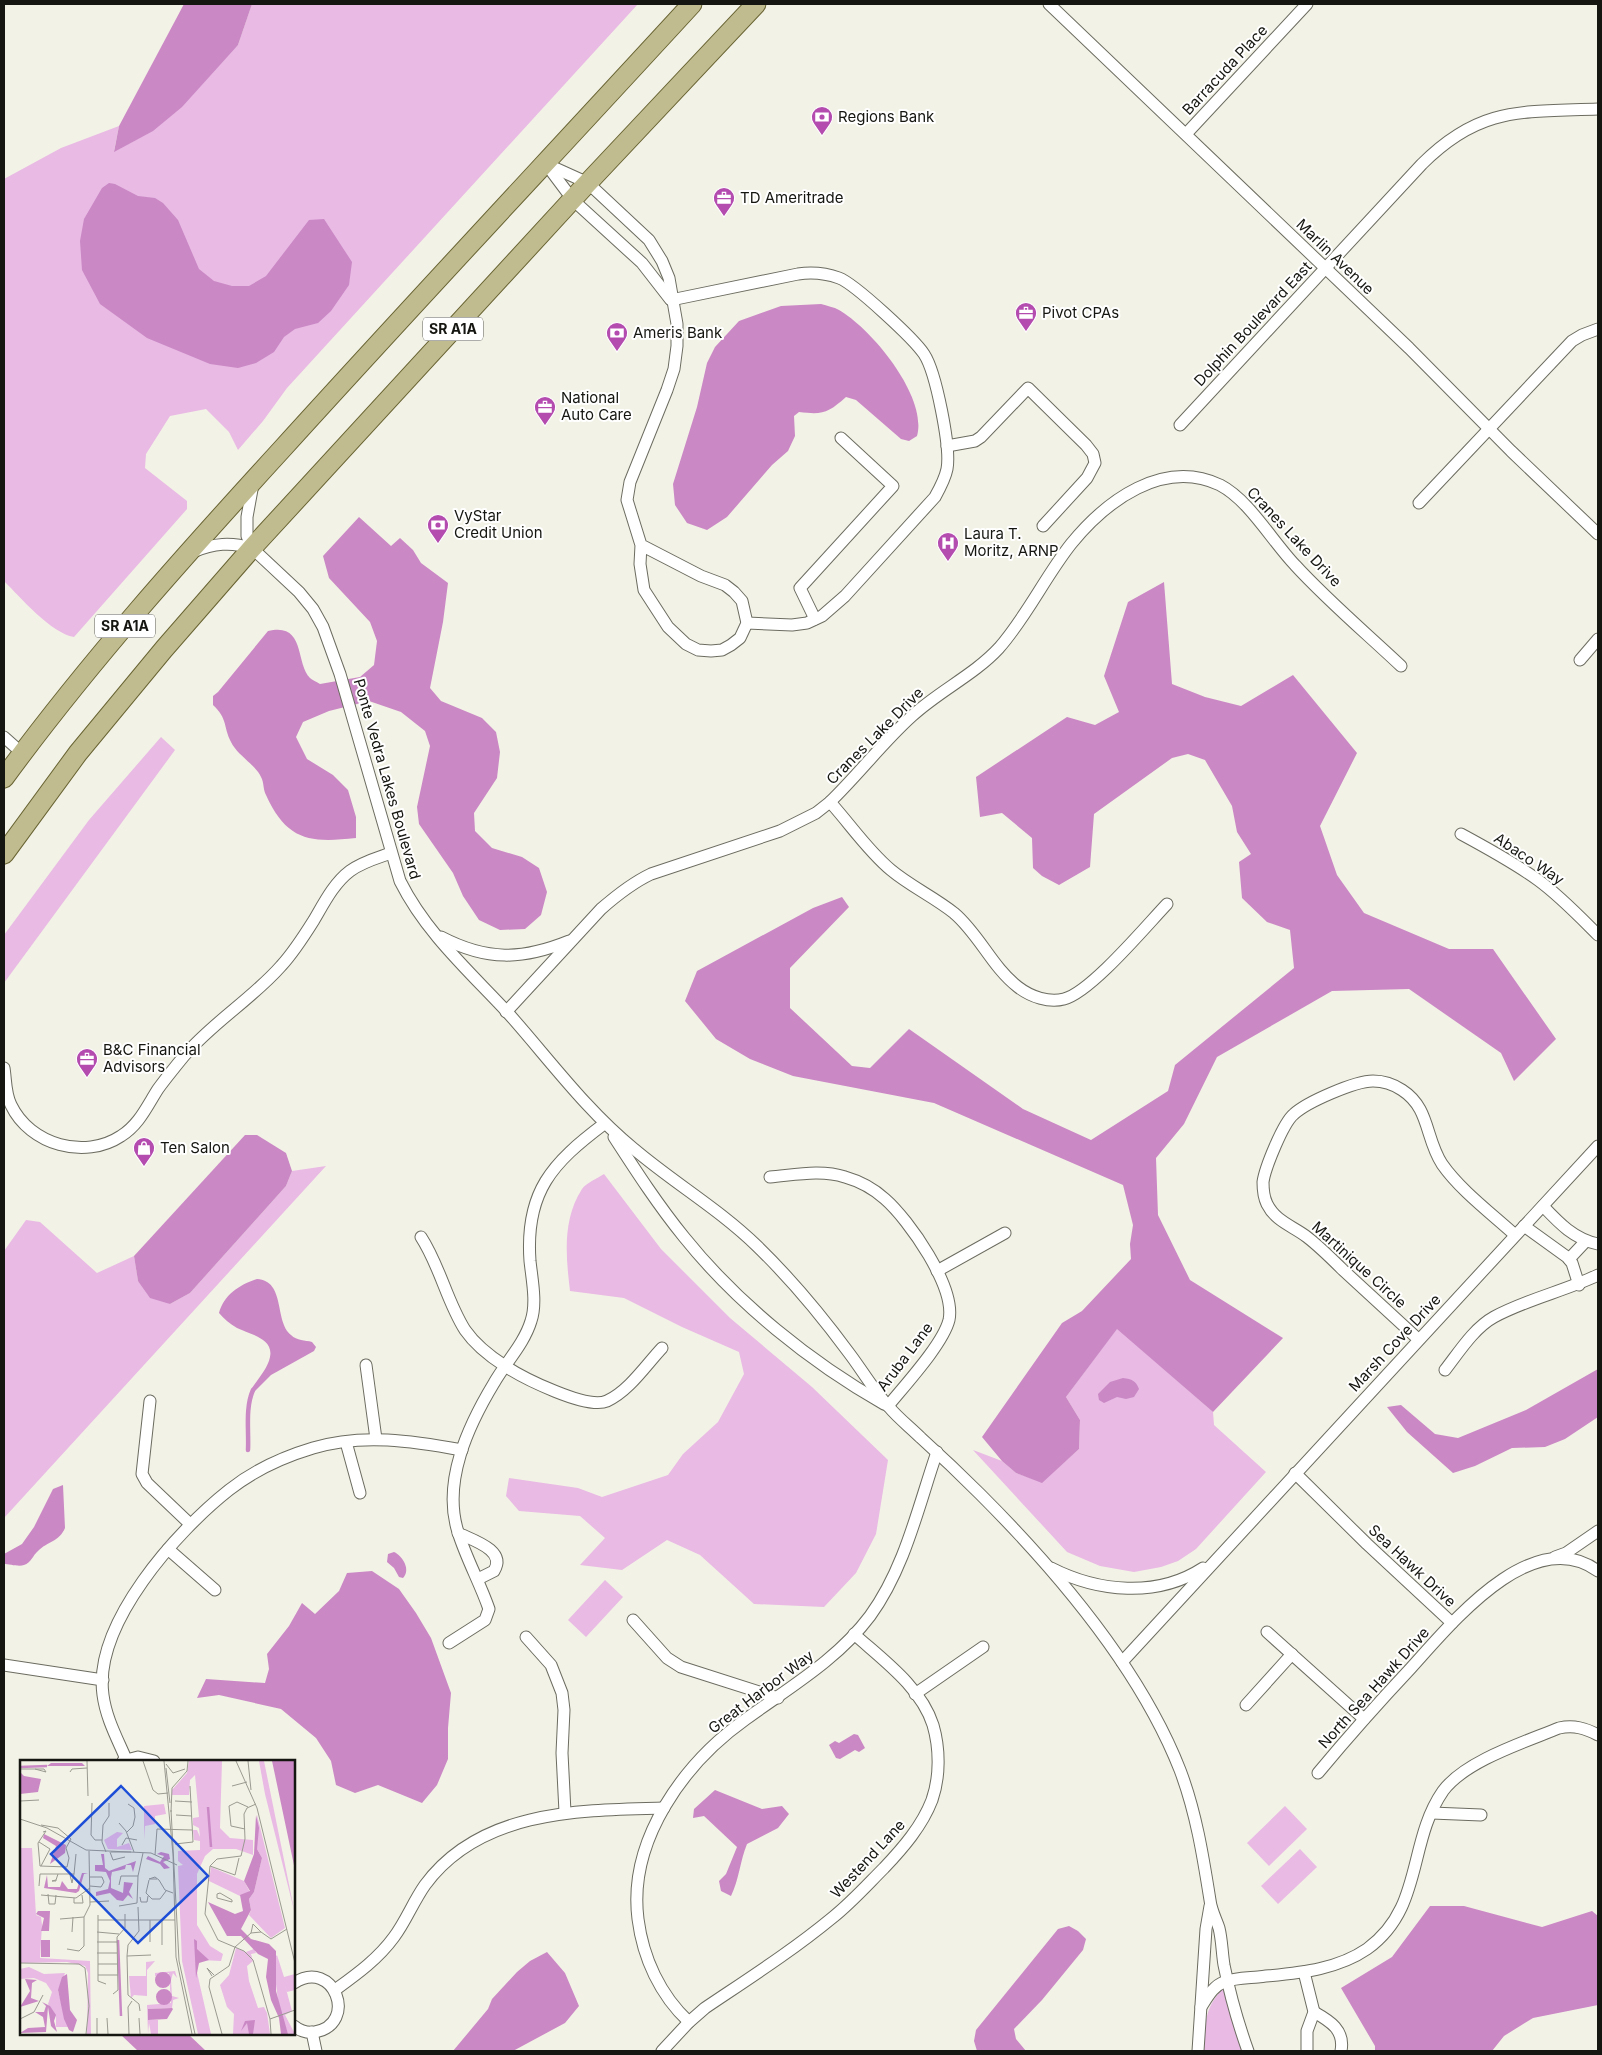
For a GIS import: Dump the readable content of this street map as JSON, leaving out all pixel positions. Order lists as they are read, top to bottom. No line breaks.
{"streets":{"main road":["SR A1A"],"street":["Barracuda Place","Marlin Avenue","Dolphin Boulevard East","Cranes Lake Drive","Ponte Vedra Lakes Boulevard","Abaco Way","Martinique Circle","Marsh Cove Drive","Aruba Lane","Sea Hawk Drive","North Sea Hawk Drive","Great Harbor Way","Westend Lane"]},"crossings":[["Barracuda Place","Marlin Avenue"],["Marlin Avenue","Dolphin Boulevard East"],["SR A1A","Ponte Vedra Lakes Boulevard"],["Cranes Lake Drive","Ponte Vedra Lakes Boulevard"],["Ponte Vedra Lakes Boulevard","Marsh Cove Drive"],["Ponte Vedra Lakes Boulevard","Aruba Lane"],["Ponte Vedra Lakes Boulevard","Great Harbor Way"],["Martinique Circle","Marsh Cove Drive"],["Marsh Cove Drive","Sea Hawk Drive"],["Sea Hawk Drive","North Sea Hawk Drive"],["Great Harbor Way","Westend Lane"]],"places":{"bank":["Regions Bank","Ameris Bank","VyStar Credit Union"],"office":["TD Ameritrade","Pivot CPAs","National Auto Care","B&C Financial Advisors"],"hospital":["Laura T. Moritz, ARNP"],"shop":["Ten Salon"]}}
